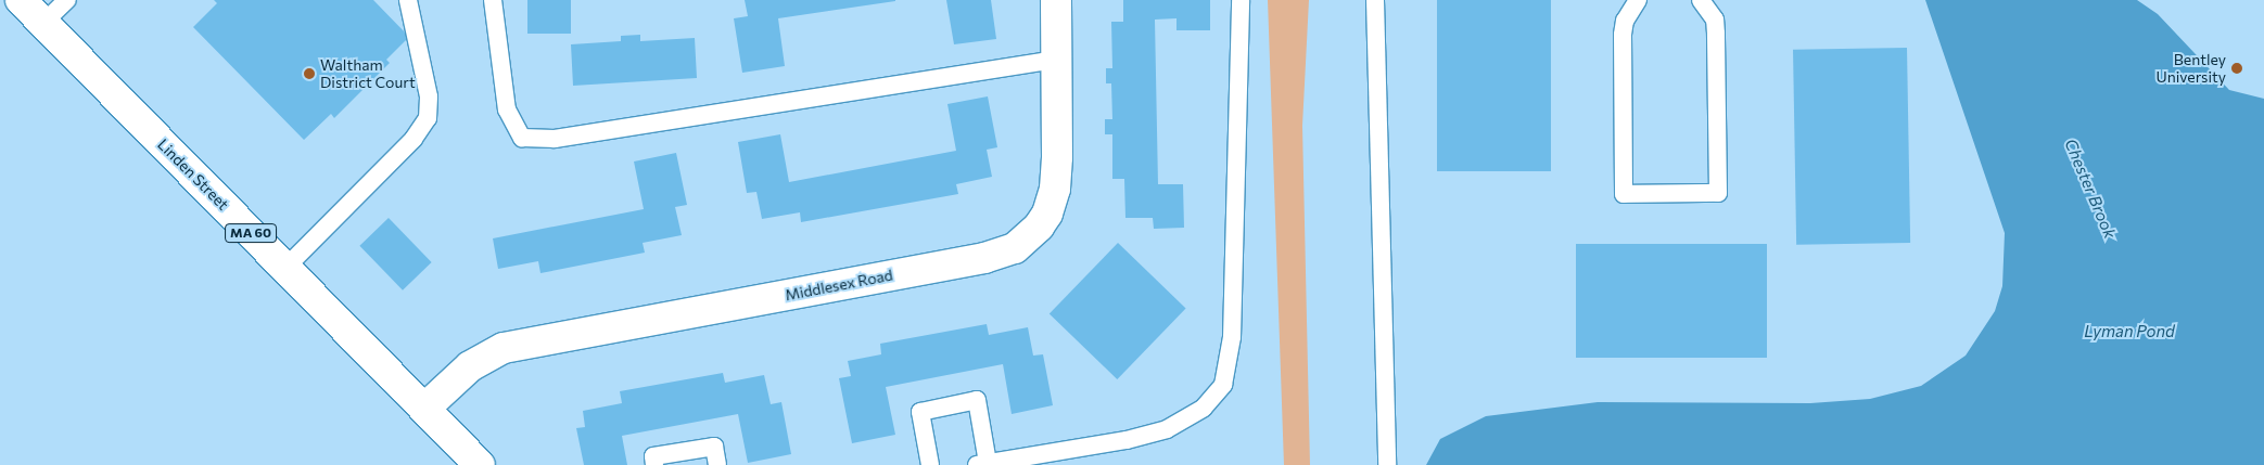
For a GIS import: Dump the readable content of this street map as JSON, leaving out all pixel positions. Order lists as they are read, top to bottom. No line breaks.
{"streets":{"street":["Linden Street","MA 60","Middlesex Road"]},"crossings":[["Linden Street","Middlesex Road"]],"water":["Chester Brook","Lyman Pond"],"places":["Bentley University","Waltham District Court"]}
